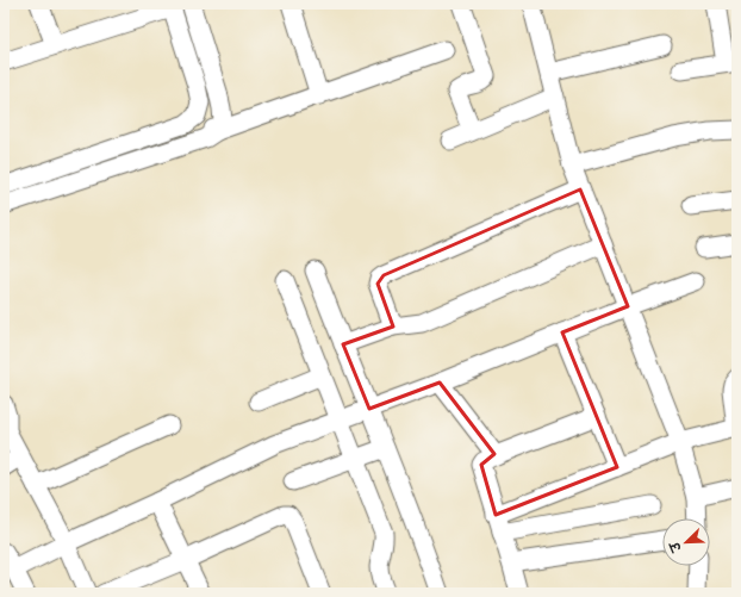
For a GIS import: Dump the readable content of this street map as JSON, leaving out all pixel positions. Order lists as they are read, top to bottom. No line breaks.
{"north":"bottom left"}
